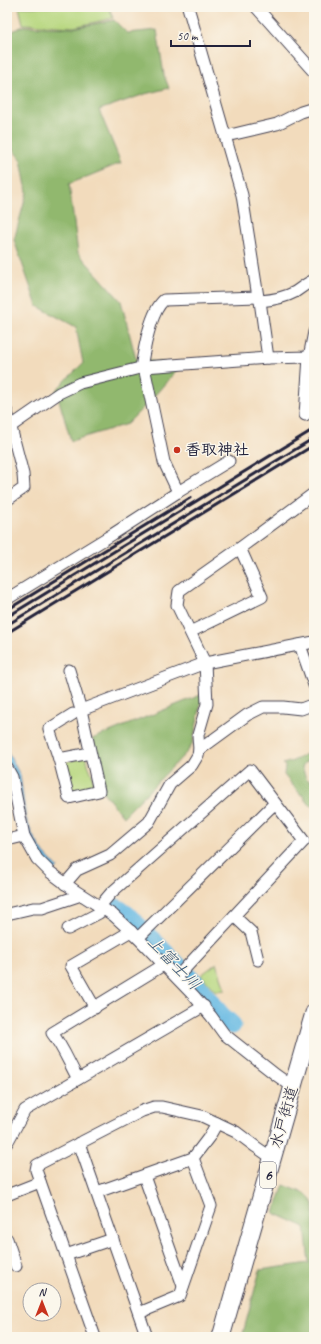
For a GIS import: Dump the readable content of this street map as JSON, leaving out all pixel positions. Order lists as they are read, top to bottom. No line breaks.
{"streets":{"highway":["水戸街道","6"]},"water":["上富士川"],"places":["香取神社"],"scale_bar":"50 m","north":"top"}
